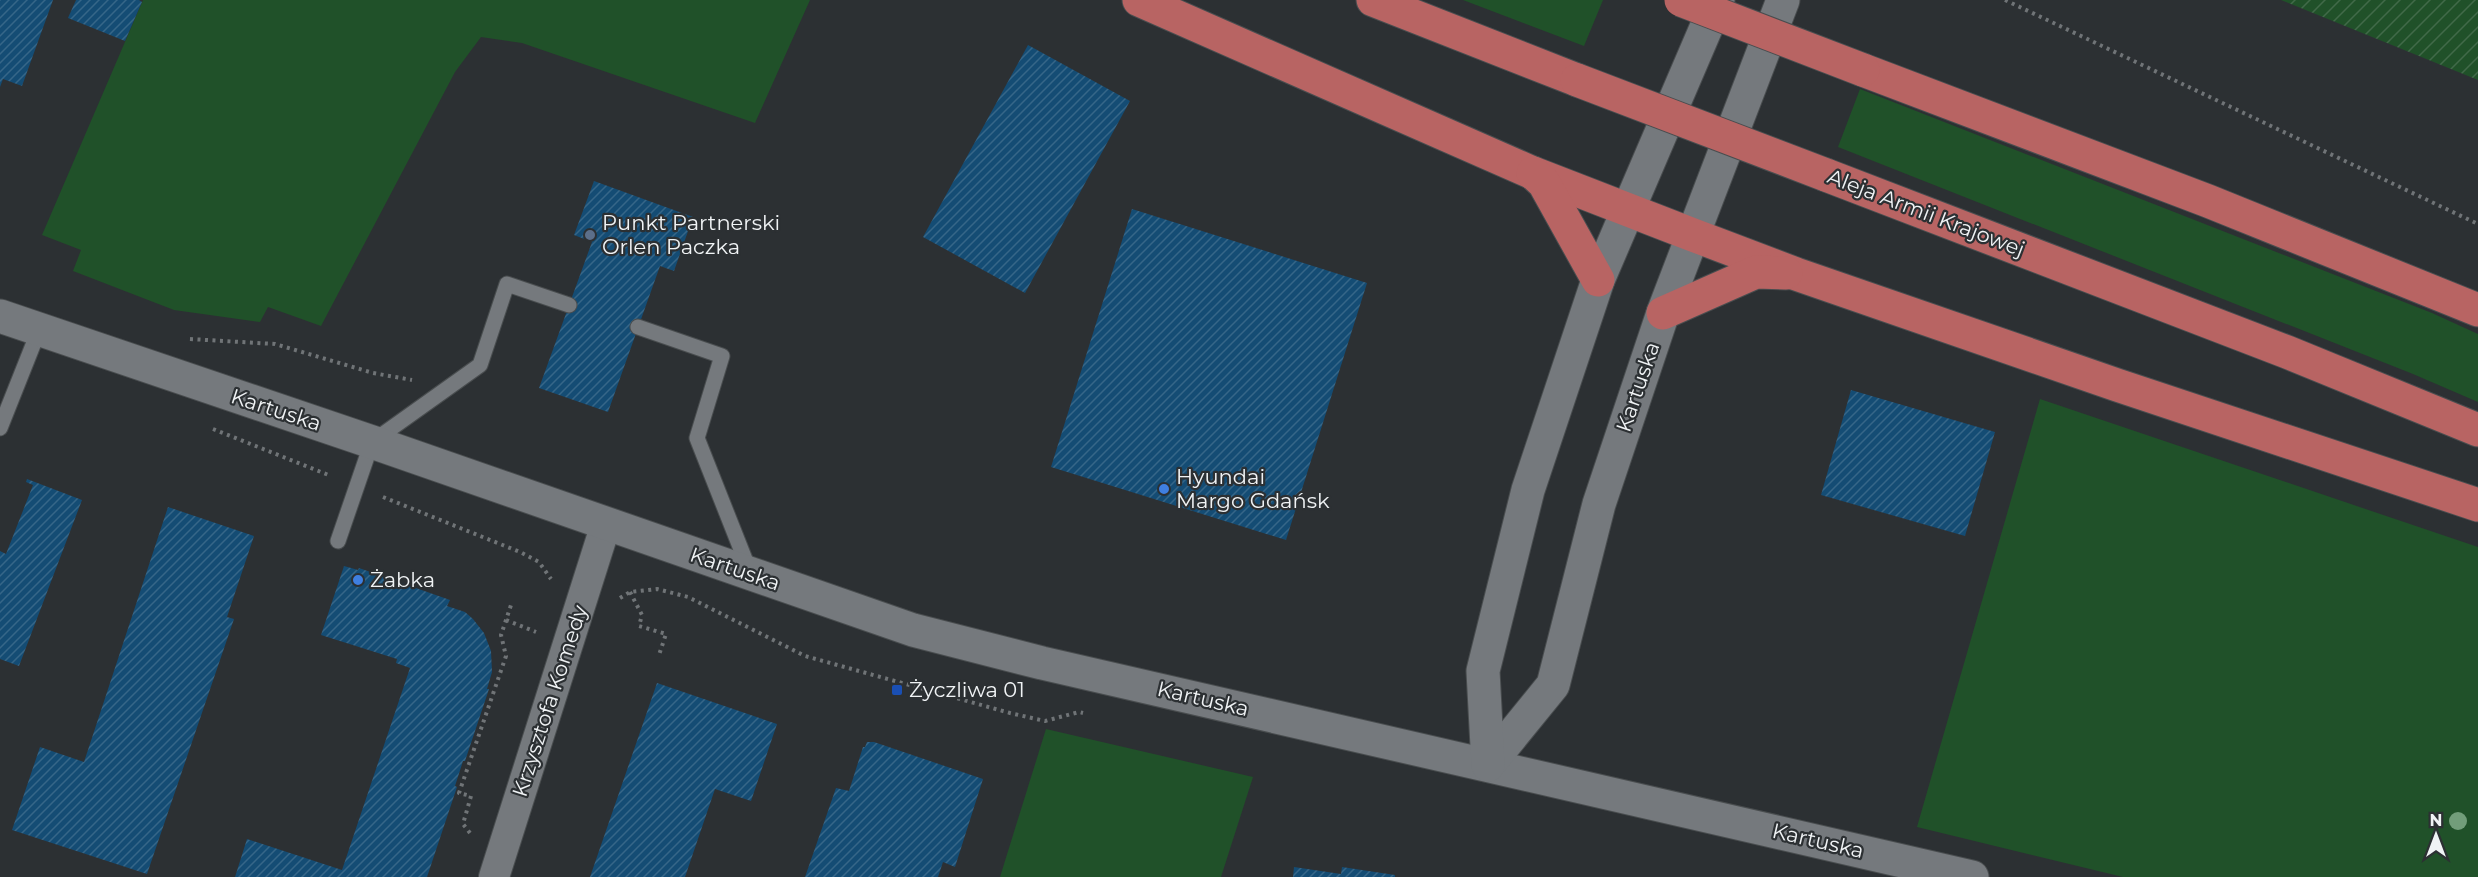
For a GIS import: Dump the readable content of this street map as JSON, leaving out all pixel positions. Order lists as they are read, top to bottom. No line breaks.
{"streets":{"main road":["Aleja Armii Krajowej"],"street":["Kartuska","Krzysztofa Komedy"]},"crossings":[["Kartuska","Krzysztofa Komedy"]],"places":{"other":["Punkt Partnerski Orlen Paczka","Hyundai Margo Gdańsk","Żabka"],"transit":["Życzliwa 01"]},"north":"top"}
